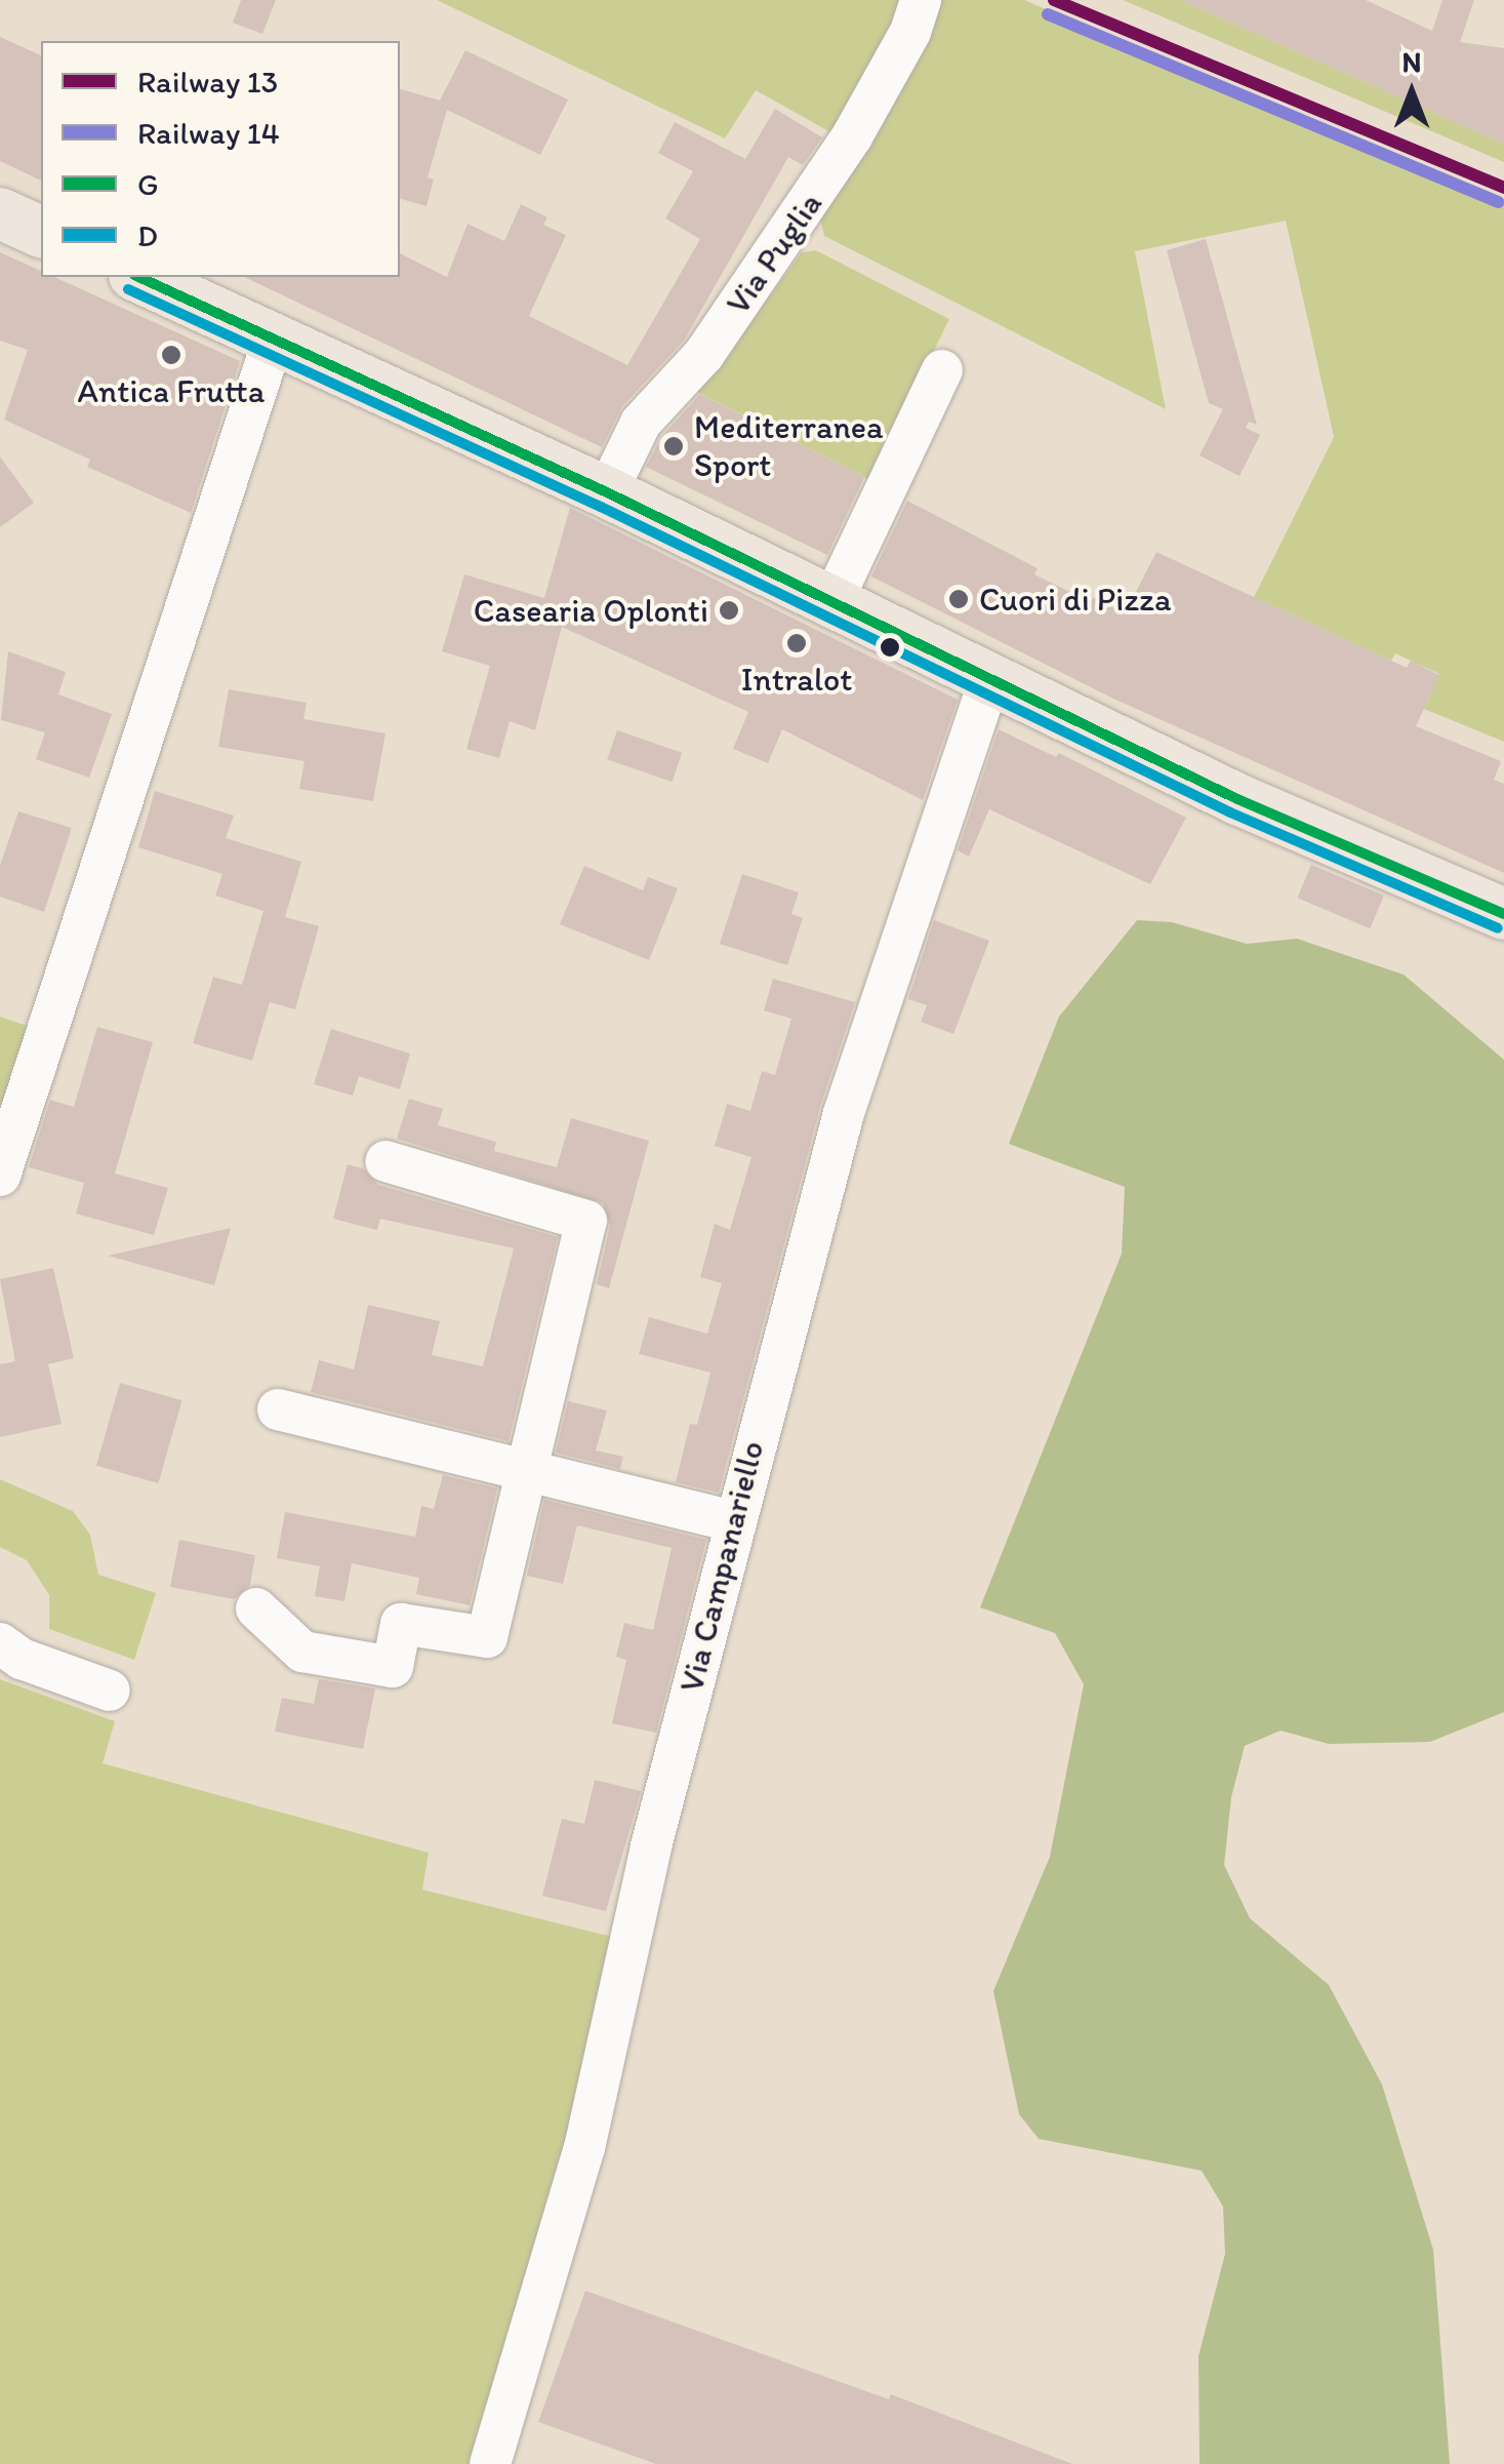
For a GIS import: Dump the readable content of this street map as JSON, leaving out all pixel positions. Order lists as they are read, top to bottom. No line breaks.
{"streets":{"street":["Via Puglia","Via Campanariello"]},"places":["Antica Frutta","Mediterranea Sport","Cuori di Pizza","Casearia Oplonti","Intralot"],"lines":["rail line 13","rail line 14","transit line G","transit line D"],"legend":["Railway 13","Railway 14","G","D"],"north":"top"}
